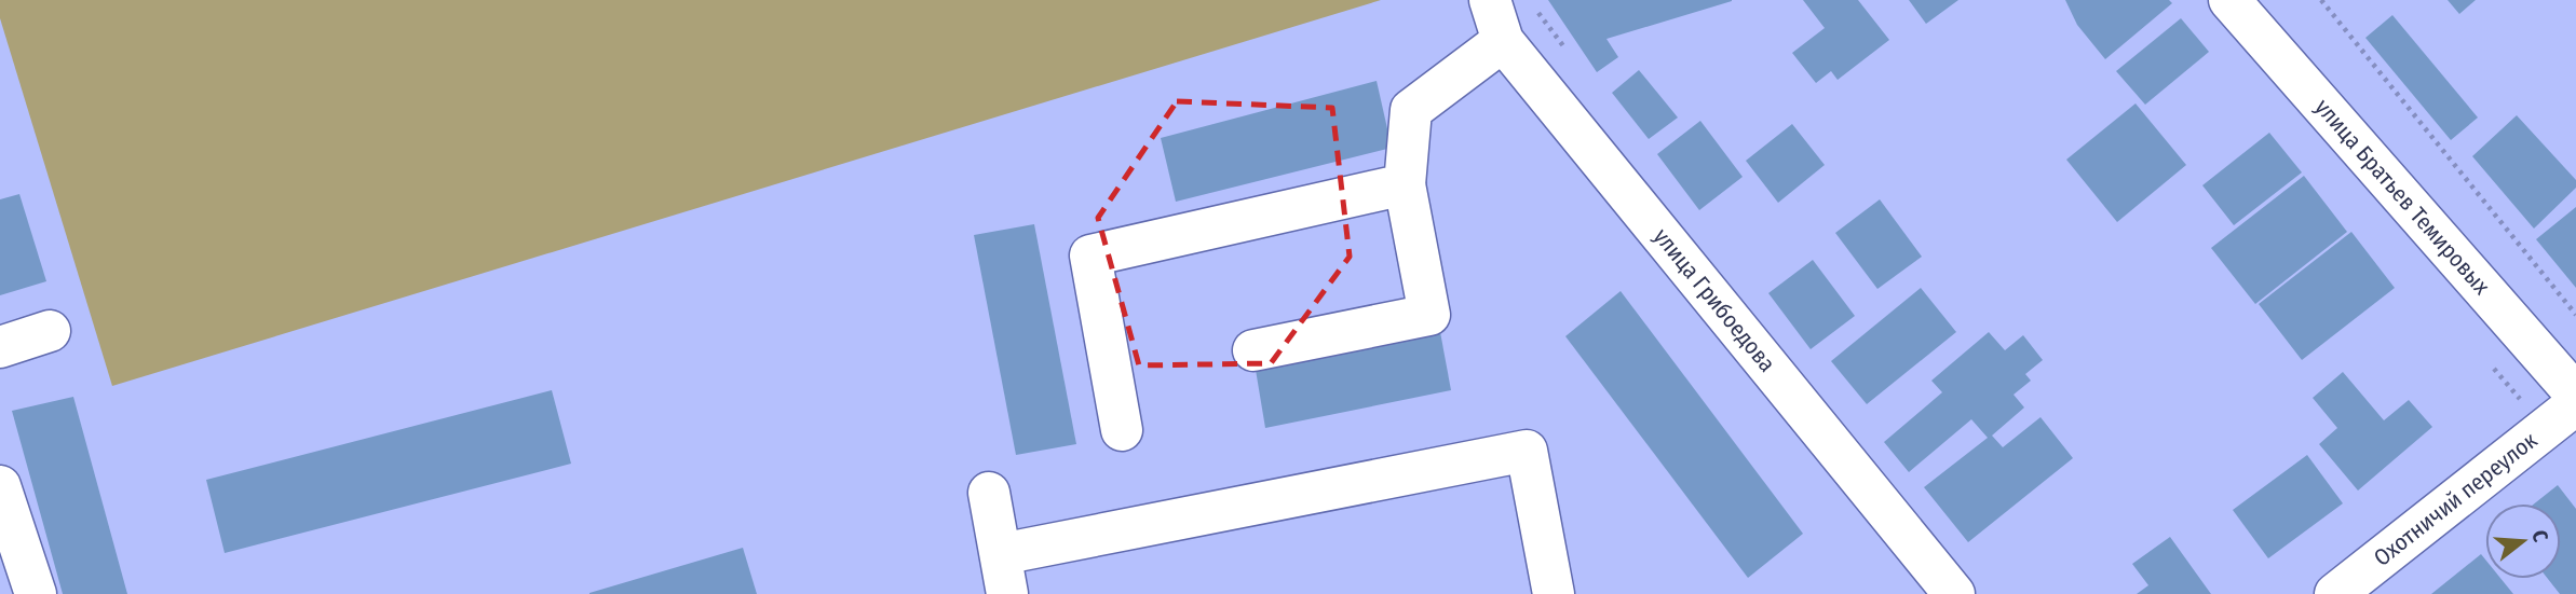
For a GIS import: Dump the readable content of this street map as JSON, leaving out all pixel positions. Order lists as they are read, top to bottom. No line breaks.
{"streets":{"street":["улица Братьев Темировых","улица Грибоедова","Охотничий переулок"]},"north":"right"}
